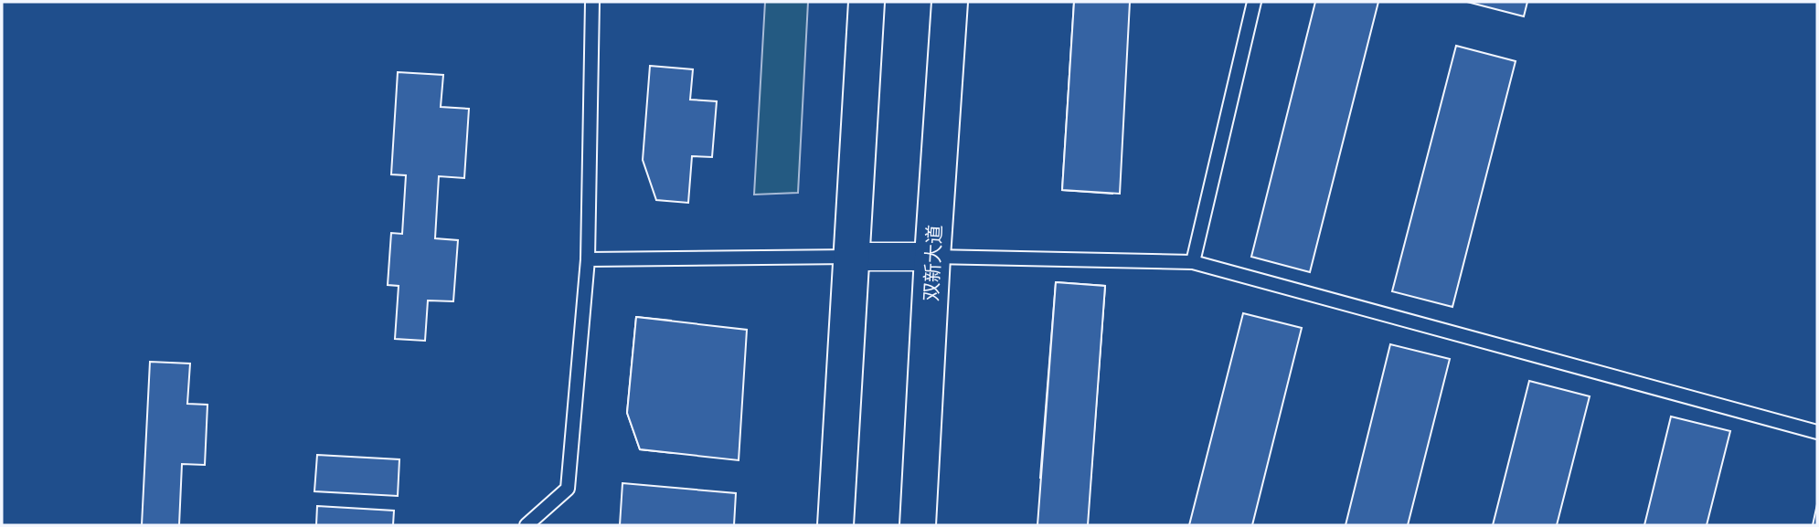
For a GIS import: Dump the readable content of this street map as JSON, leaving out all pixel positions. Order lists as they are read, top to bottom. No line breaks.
{"streets":{"main road":["双新大道"]}}
